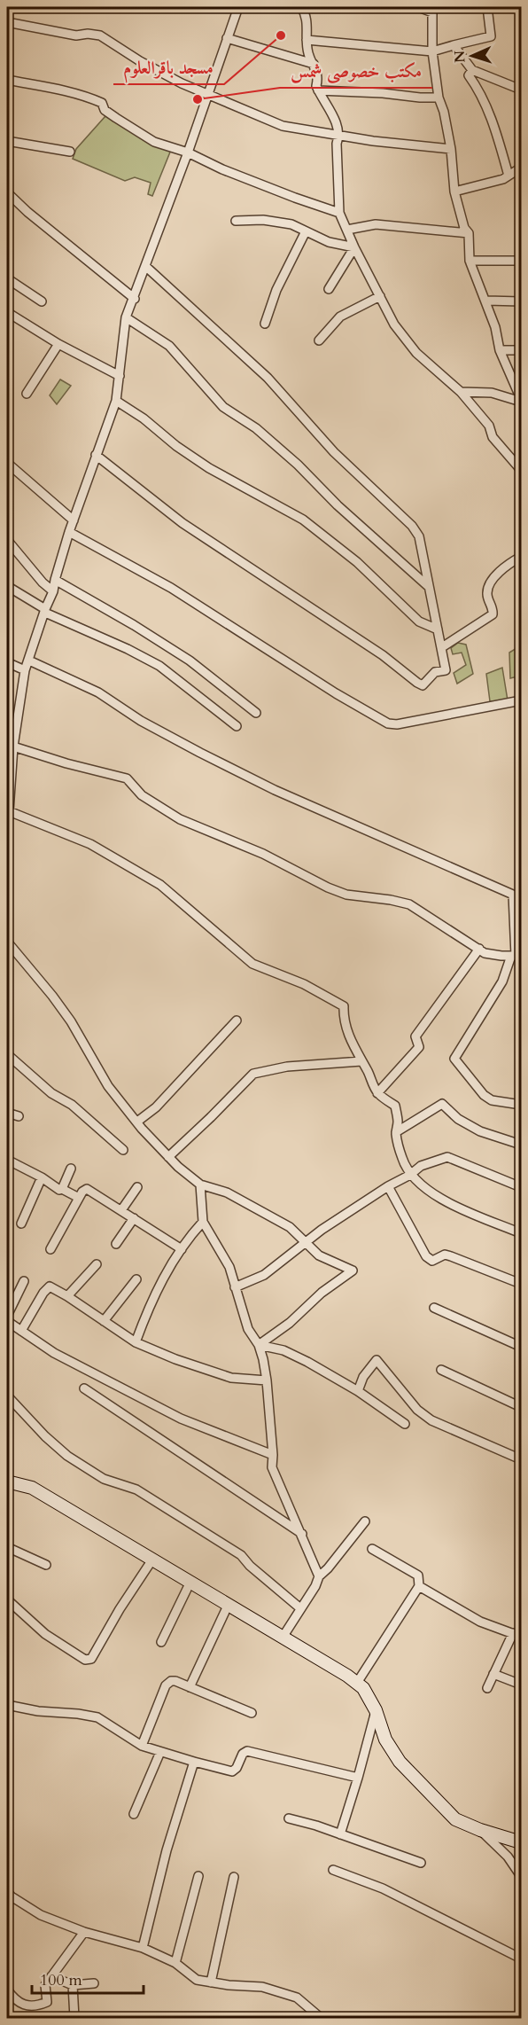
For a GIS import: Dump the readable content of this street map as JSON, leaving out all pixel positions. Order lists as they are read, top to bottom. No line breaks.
{"places":["مسجد باقرالعلوم","مکتب خصوصی شمس"],"scale_bar":"100 m","north":"left"}
